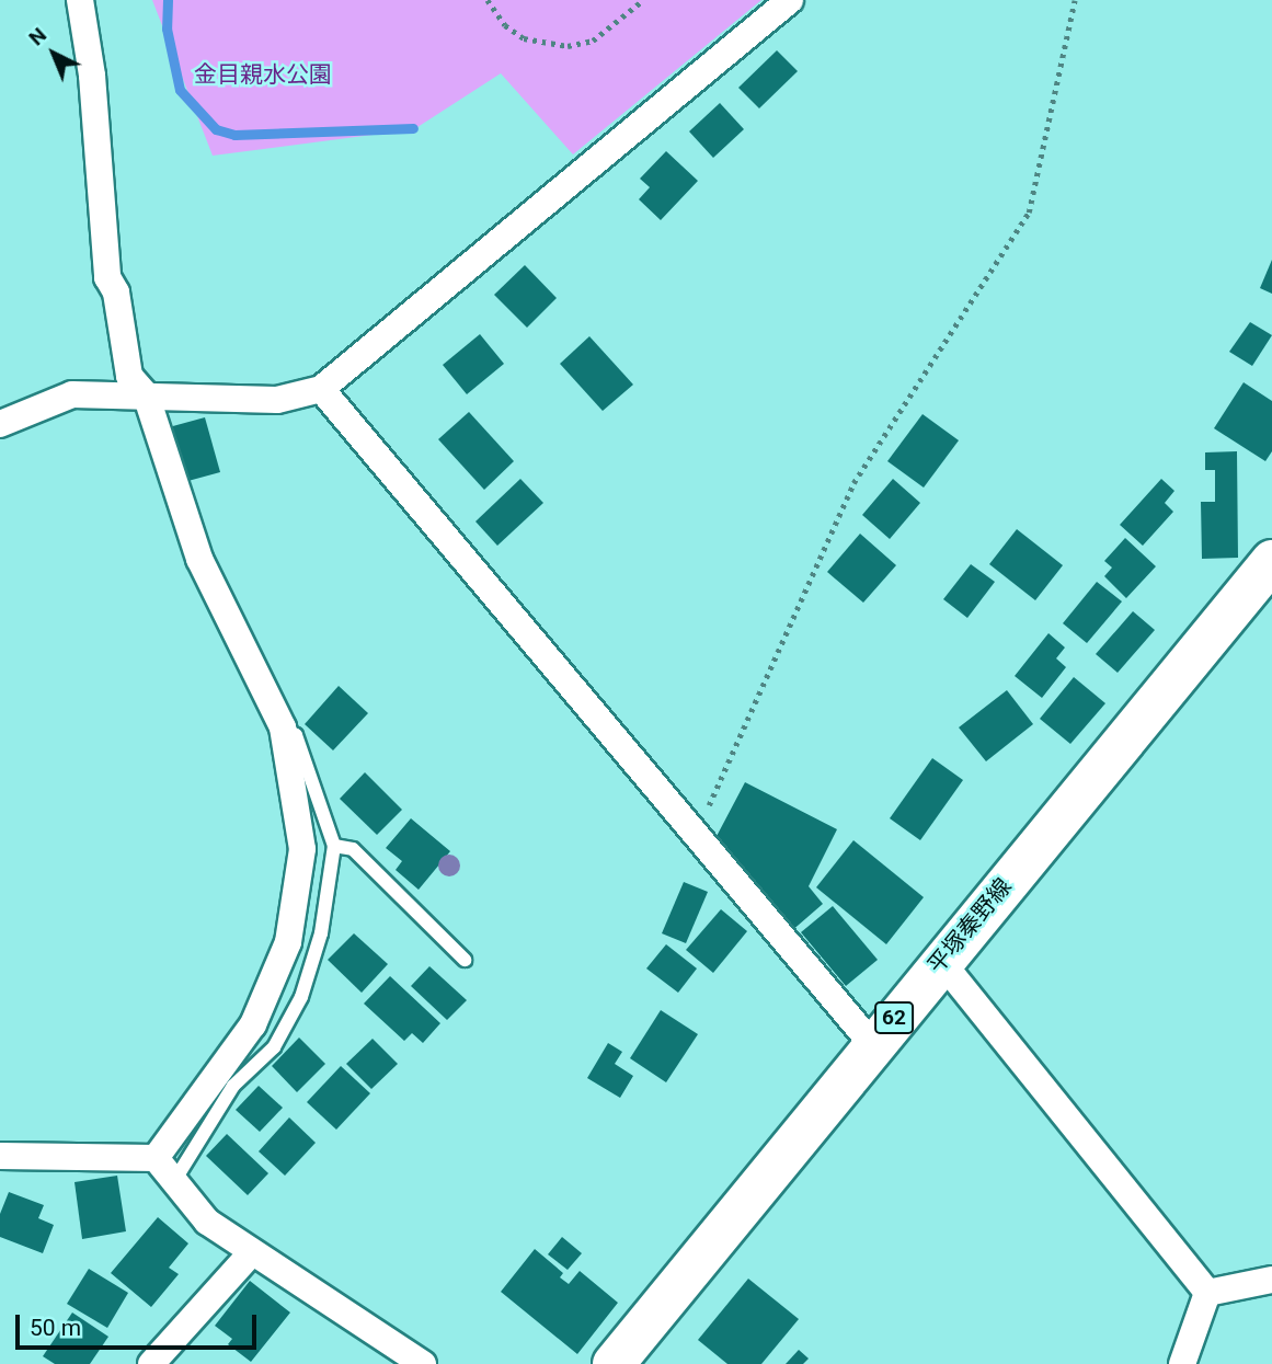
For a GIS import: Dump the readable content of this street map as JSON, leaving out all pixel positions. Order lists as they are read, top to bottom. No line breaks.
{"streets":{"main road":["平塚秦野線","62"]},"parks":["金目親水公園"],"scale_bar":"50 m","north":"top left"}
